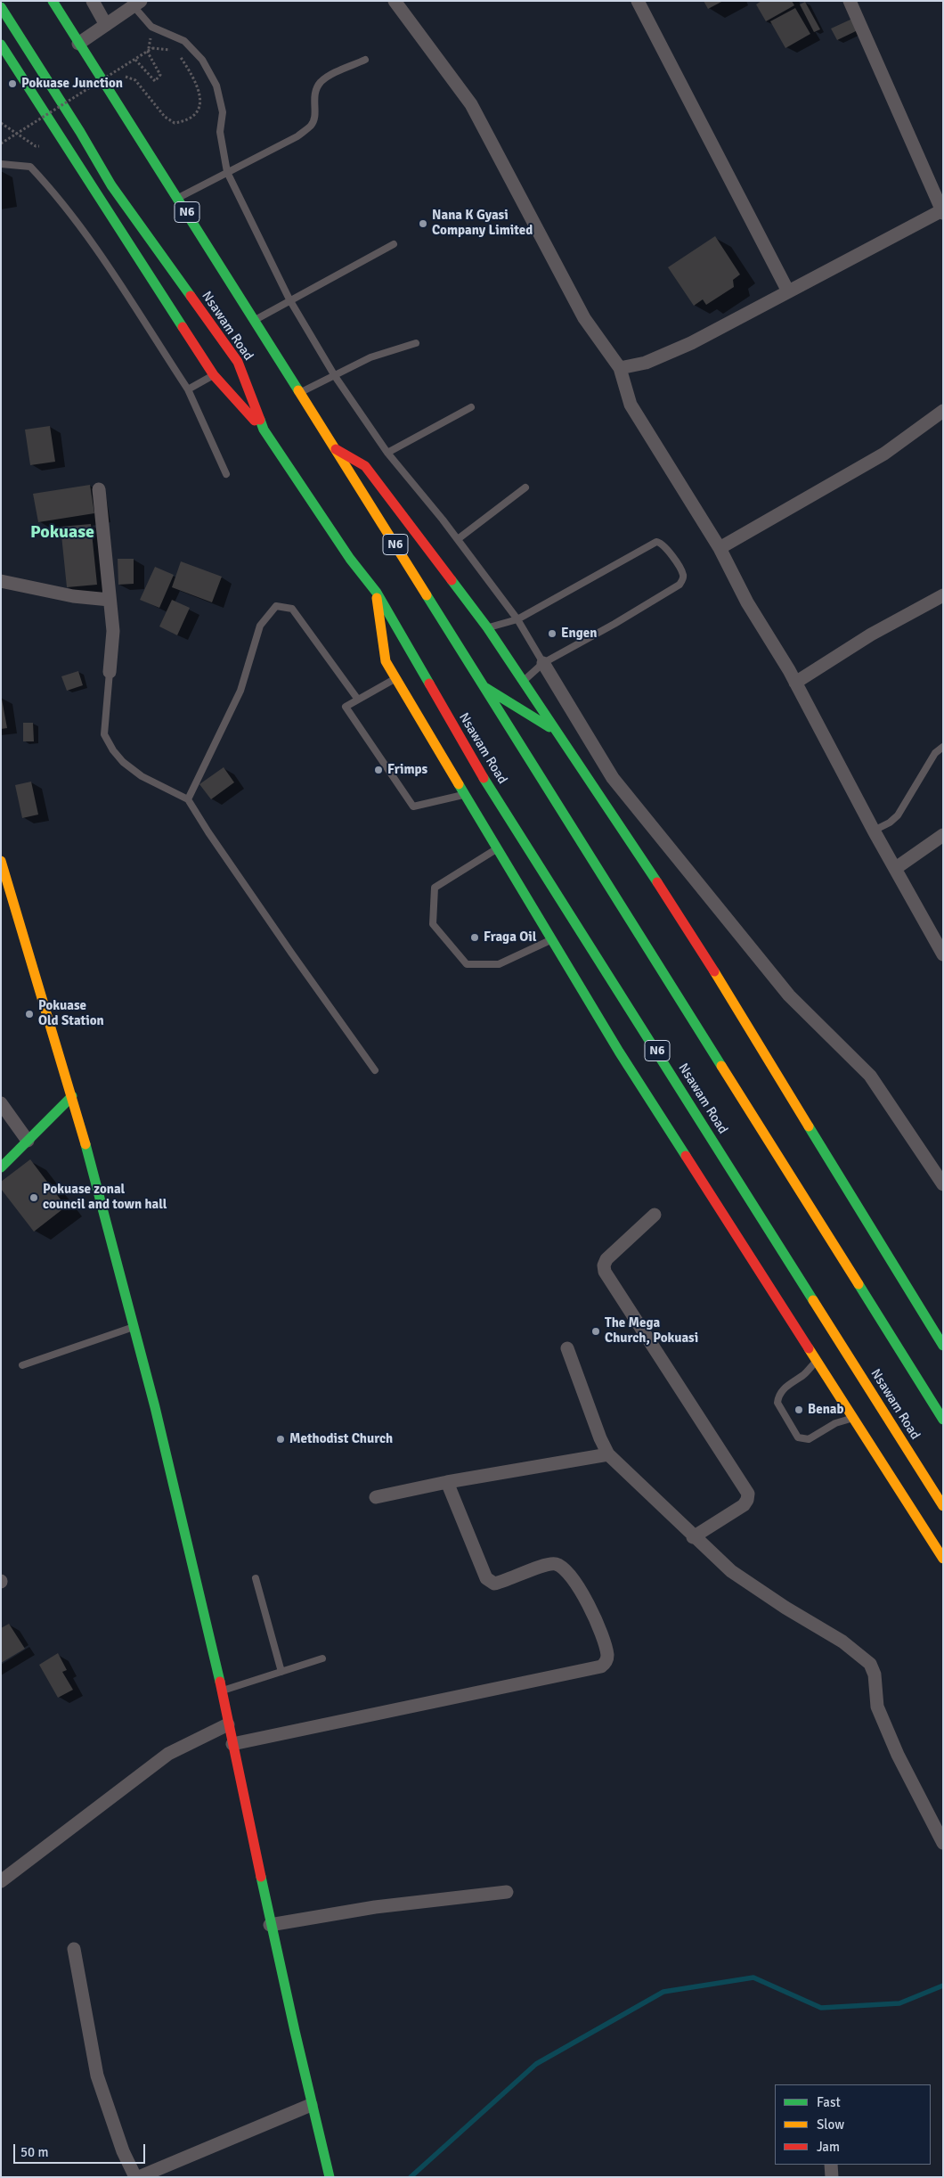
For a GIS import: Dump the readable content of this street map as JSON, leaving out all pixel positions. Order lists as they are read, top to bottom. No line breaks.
{"streets":{"main road":["N6","Nsawam Road"]},"districts":["Pokuase"],"places":["Pokuase Junction","Nana K Gyasi Company Limited","Engen","Frimps","Fraga Oil","Pokuase Old Station","Pokuase zonal council and town hall","The Mega Church, Pokuasi","Benab","Methodist Church"],"legend":["Fast","Slow","Jam"],"scale_bar":"50 m"}
